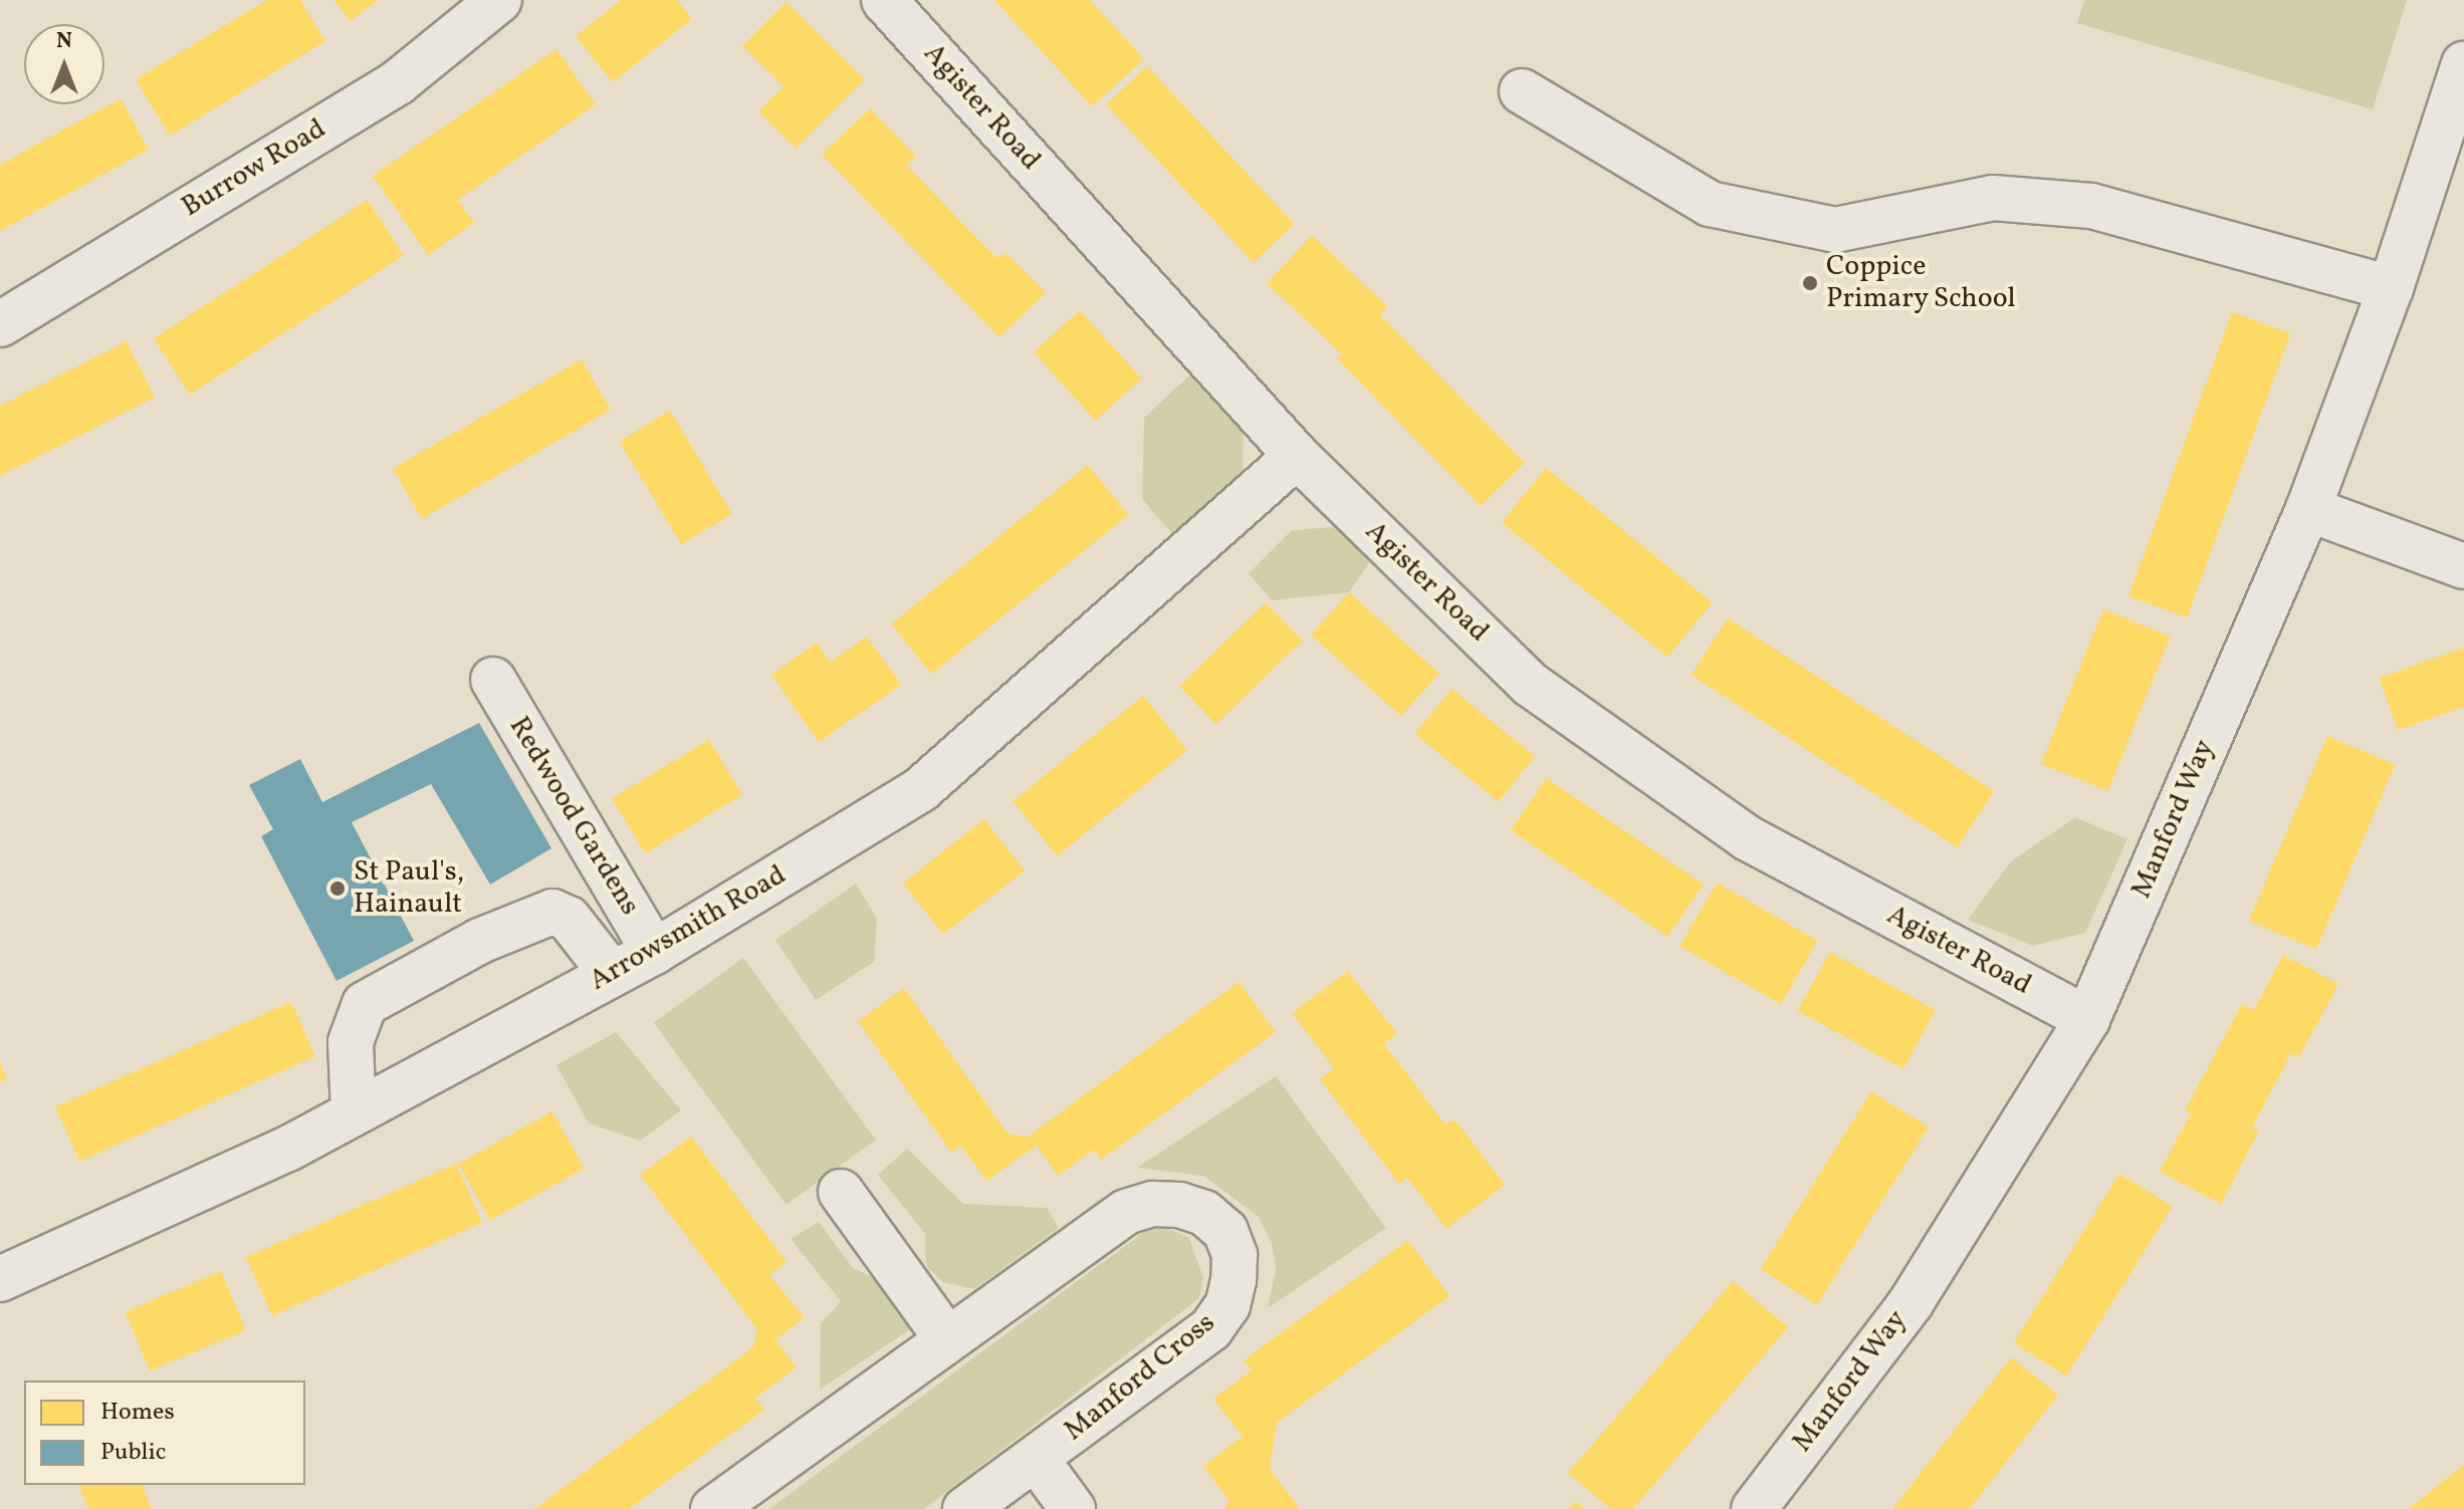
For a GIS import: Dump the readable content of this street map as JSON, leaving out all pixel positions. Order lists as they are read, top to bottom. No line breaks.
{"streets":{"street":["Agister Road","Burrow Road","Redwood Gardens","Manford Way","Arrowsmith Road","Manford Cross"]},"crossings":[["Agister Road","Manford Way"],["Agister Road","Arrowsmith Road"],["Redwood Gardens","Arrowsmith Road"]],"places":["Coppice Primary School","St Paul's, Hainault"],"legend":["Homes","Public"],"north":"top"}
